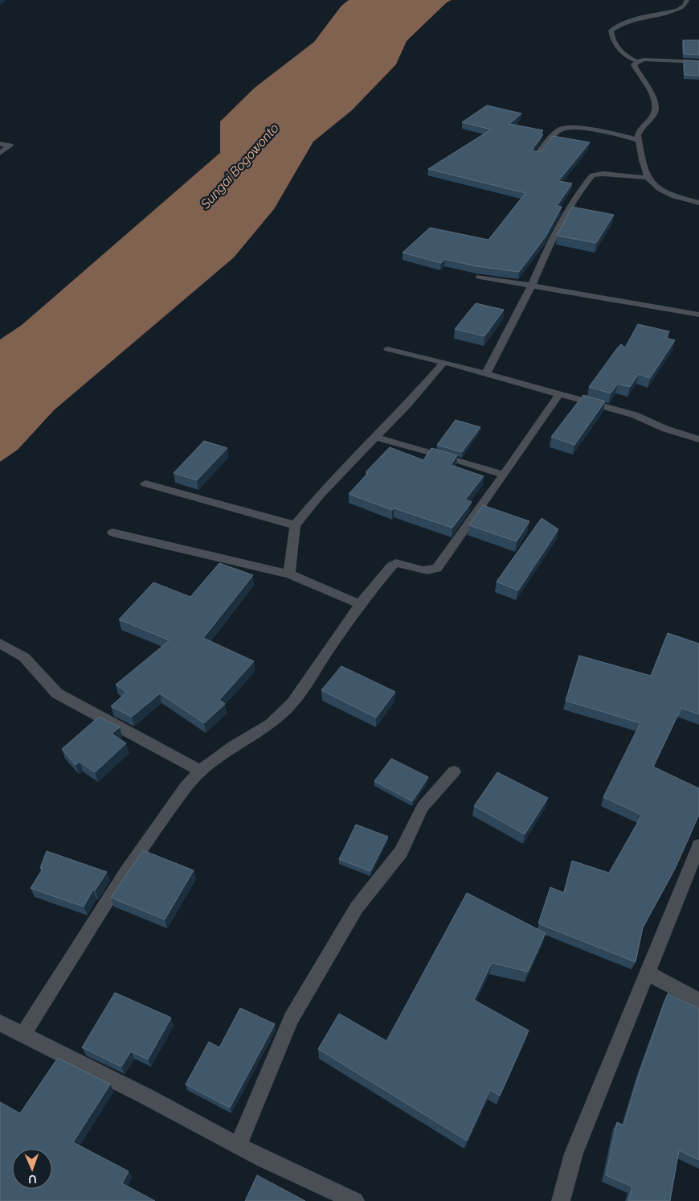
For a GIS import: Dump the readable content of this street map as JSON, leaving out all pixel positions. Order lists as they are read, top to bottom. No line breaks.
{"water":["Sungai Bogowonto"],"north":"bottom"}
